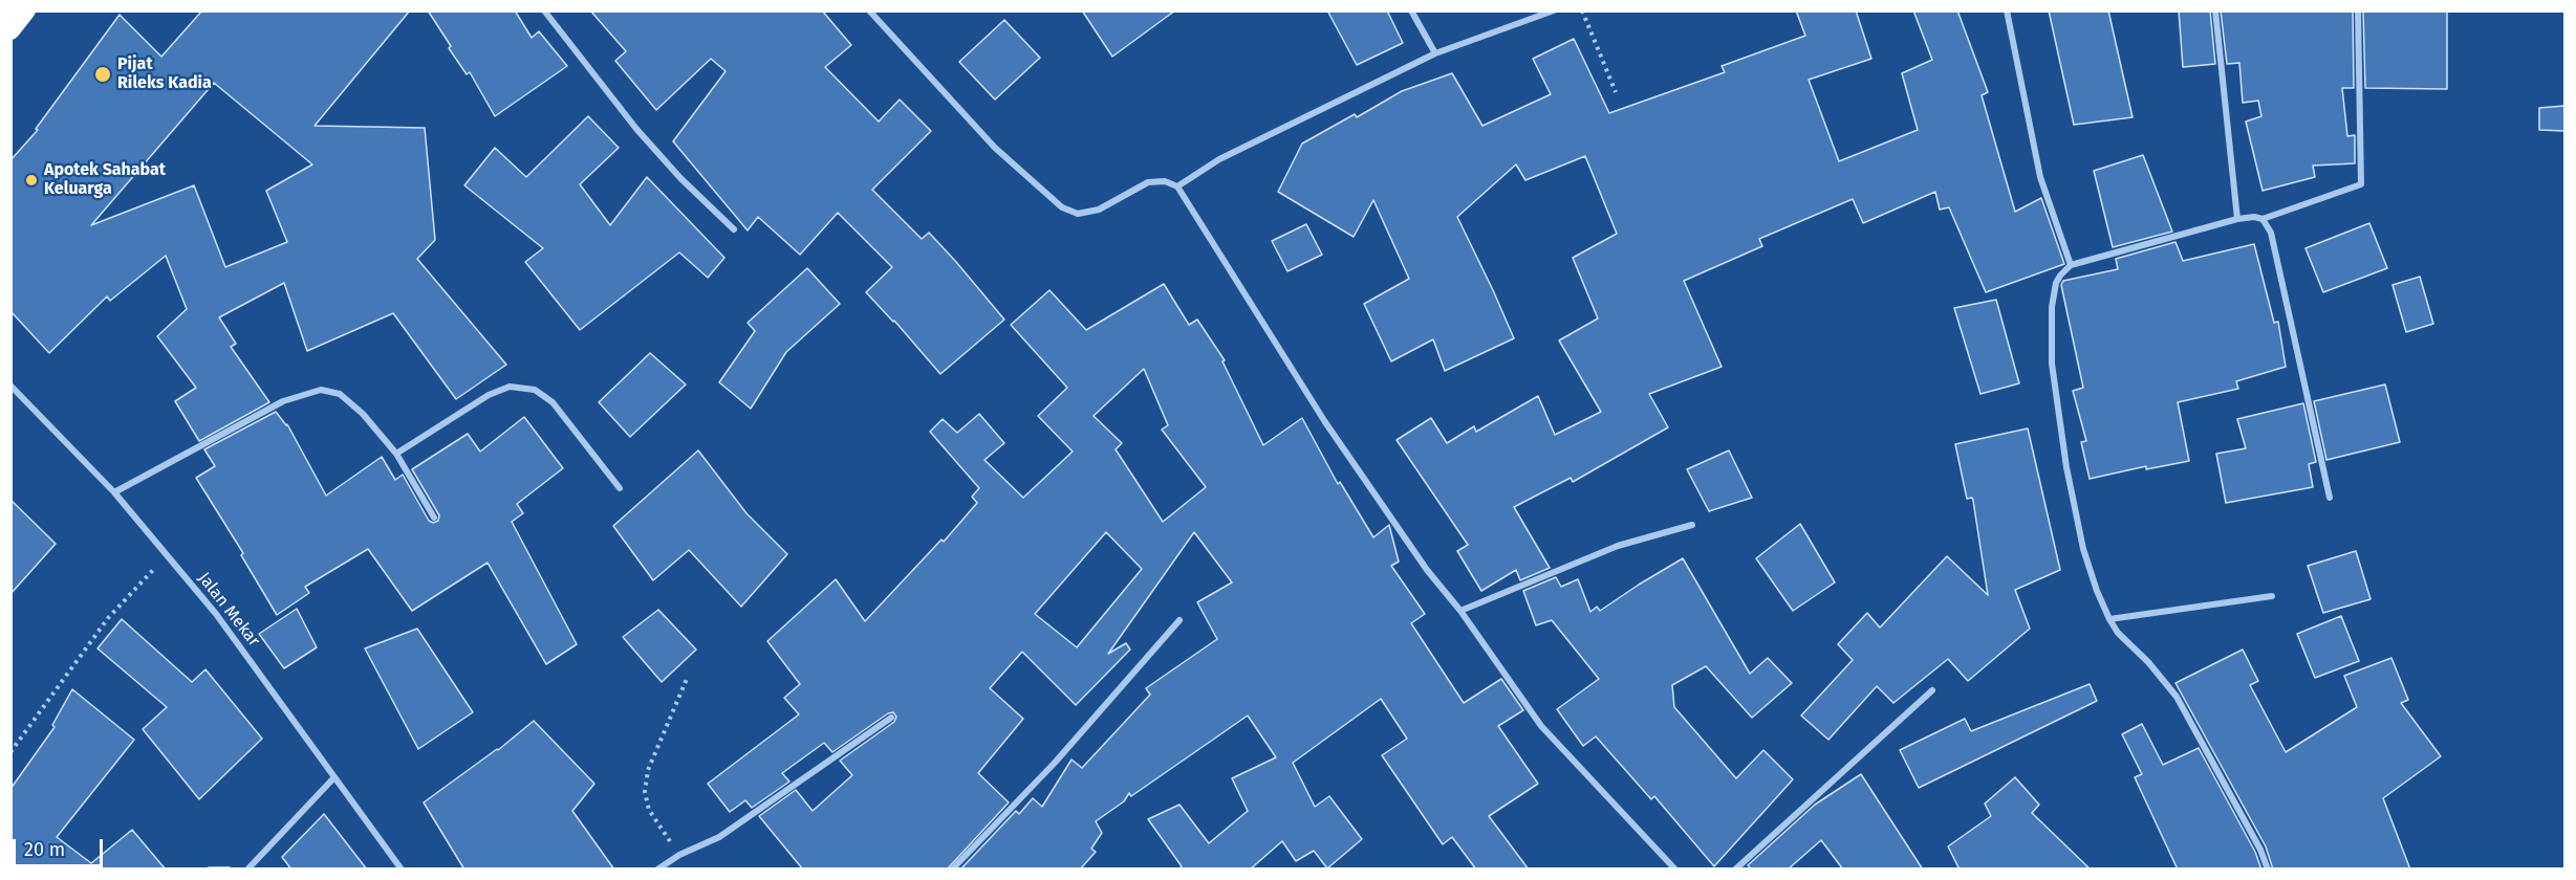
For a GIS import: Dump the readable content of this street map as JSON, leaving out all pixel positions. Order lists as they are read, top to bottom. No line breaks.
{"streets":{"street":["Jalan Mekar"]},"places":["Pijat Rileks Kadia","Apotek Sahabat Keluarga"],"scale_bar":"20 m"}
